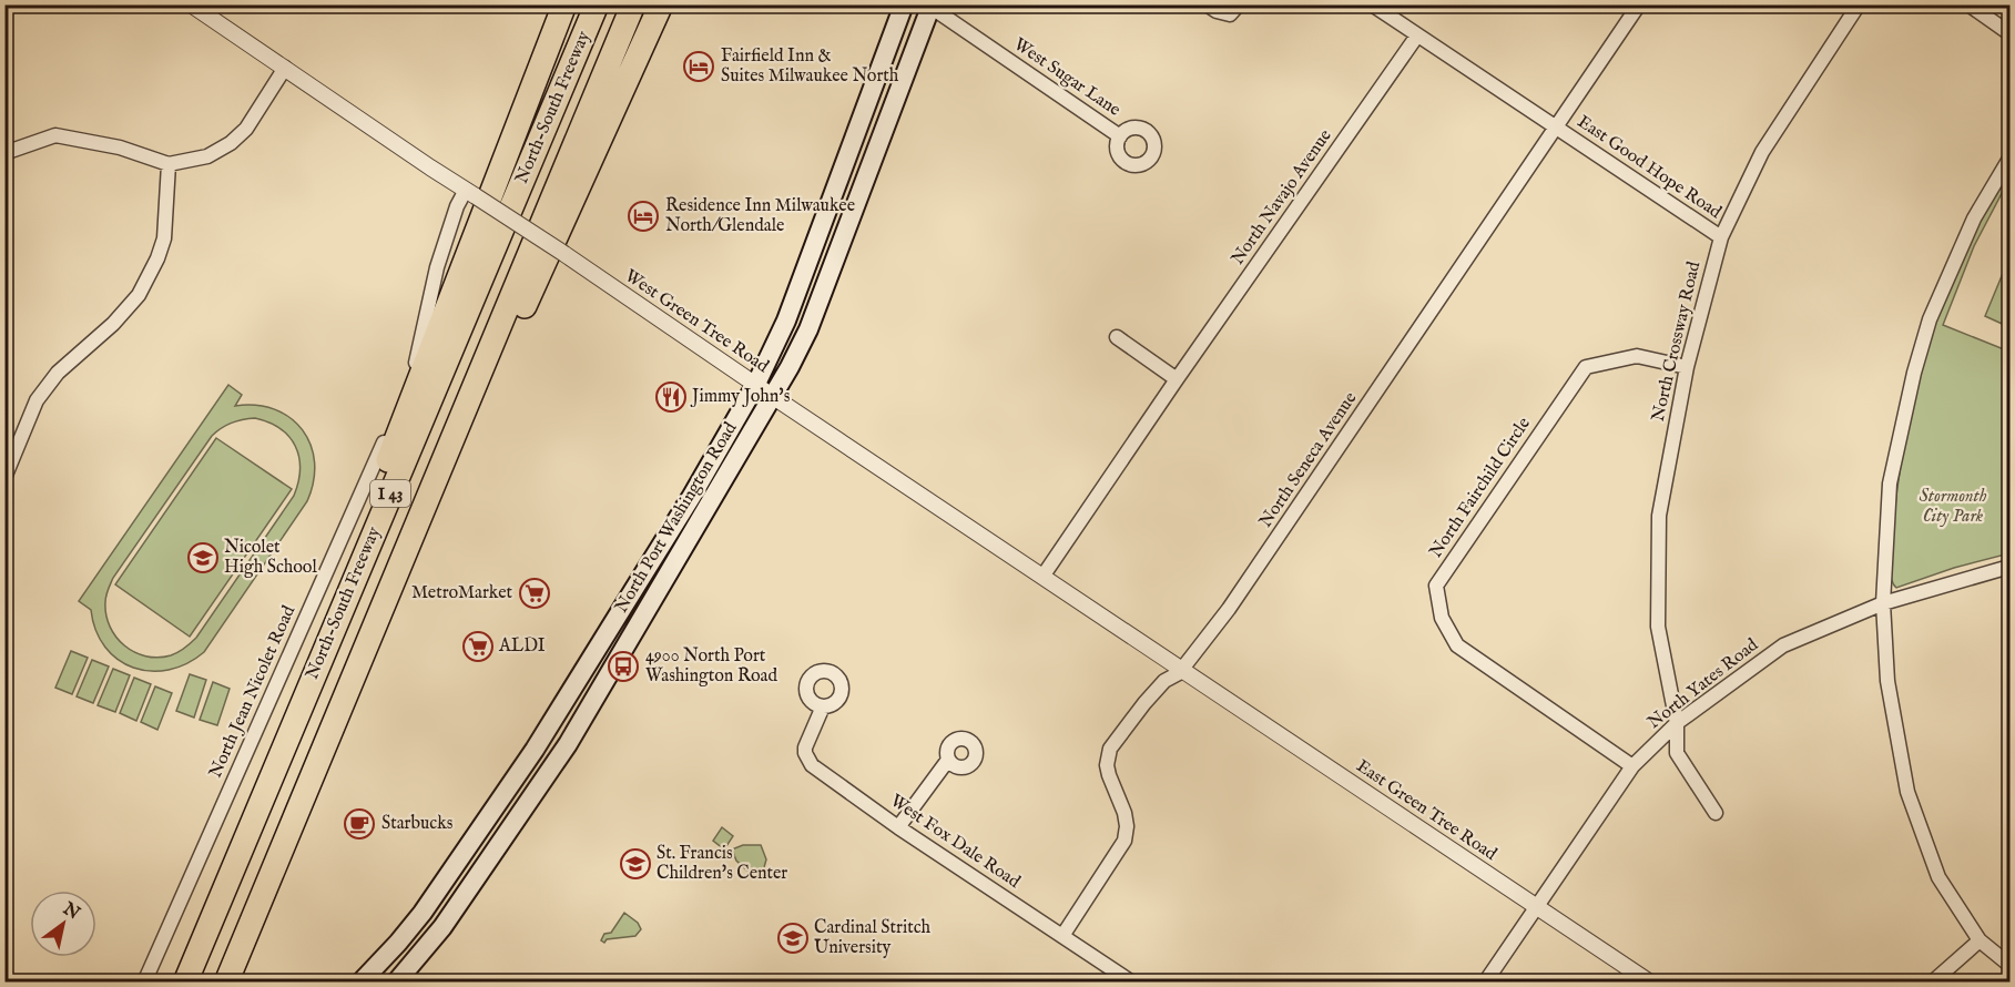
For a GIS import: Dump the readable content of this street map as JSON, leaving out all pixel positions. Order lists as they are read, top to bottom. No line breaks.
{"streets":{"highway":["North-South Freeway","I 43"],"main road":["North Port Washington Road"],"street":["West Sugar Lane","East Good Hope Road","North Navajo Avenue","West Green Tree Road","North Crossway Road","North Seneca Avenue","North Fairchild Circle","North Yates Road","North Jean Nicolet Road","East Green Tree Road","West Fox Dale Road"]},"crossings":[["West Sugar Lane","North Port Washington Road"],["East Good Hope Road","North Navajo Avenue"],["East Good Hope Road","North Crossway Road"],["East Good Hope Road","North Seneca Avenue"],["North Navajo Avenue","West Green Tree Road"],["West Green Tree Road","North Seneca Avenue"],["West Green Tree Road","North Port Washington Road"],["West Green Tree Road","North Jean Nicolet Road"],["West Green Tree Road","East Green Tree Road"],["North Crossway Road","North Fairchild Circle"],["North Crossway Road","North Yates Road"],["North Seneca Avenue","East Green Tree Road"],["North Seneca Avenue","West Fox Dale Road"],["North Fairchild Circle","North Yates Road"],["North Yates Road","East Green Tree Road"]],"parks":["Stormonth City Park"],"places":{"hotel":["Fairfield Inn & Suites Milwaukee North","Residence Inn Milwaukee North/Glendale"],"restaurant":["Jimmy John's"],"school or university":["Nicolet High School","St. Francis Children's Center","Cardinal Stritch University"],"supermarket":["MetroMarket","ALDI"],"bus stop":["4900 North Port Washington Road"],"cafe":["Starbucks"]},"north":"top right"}
